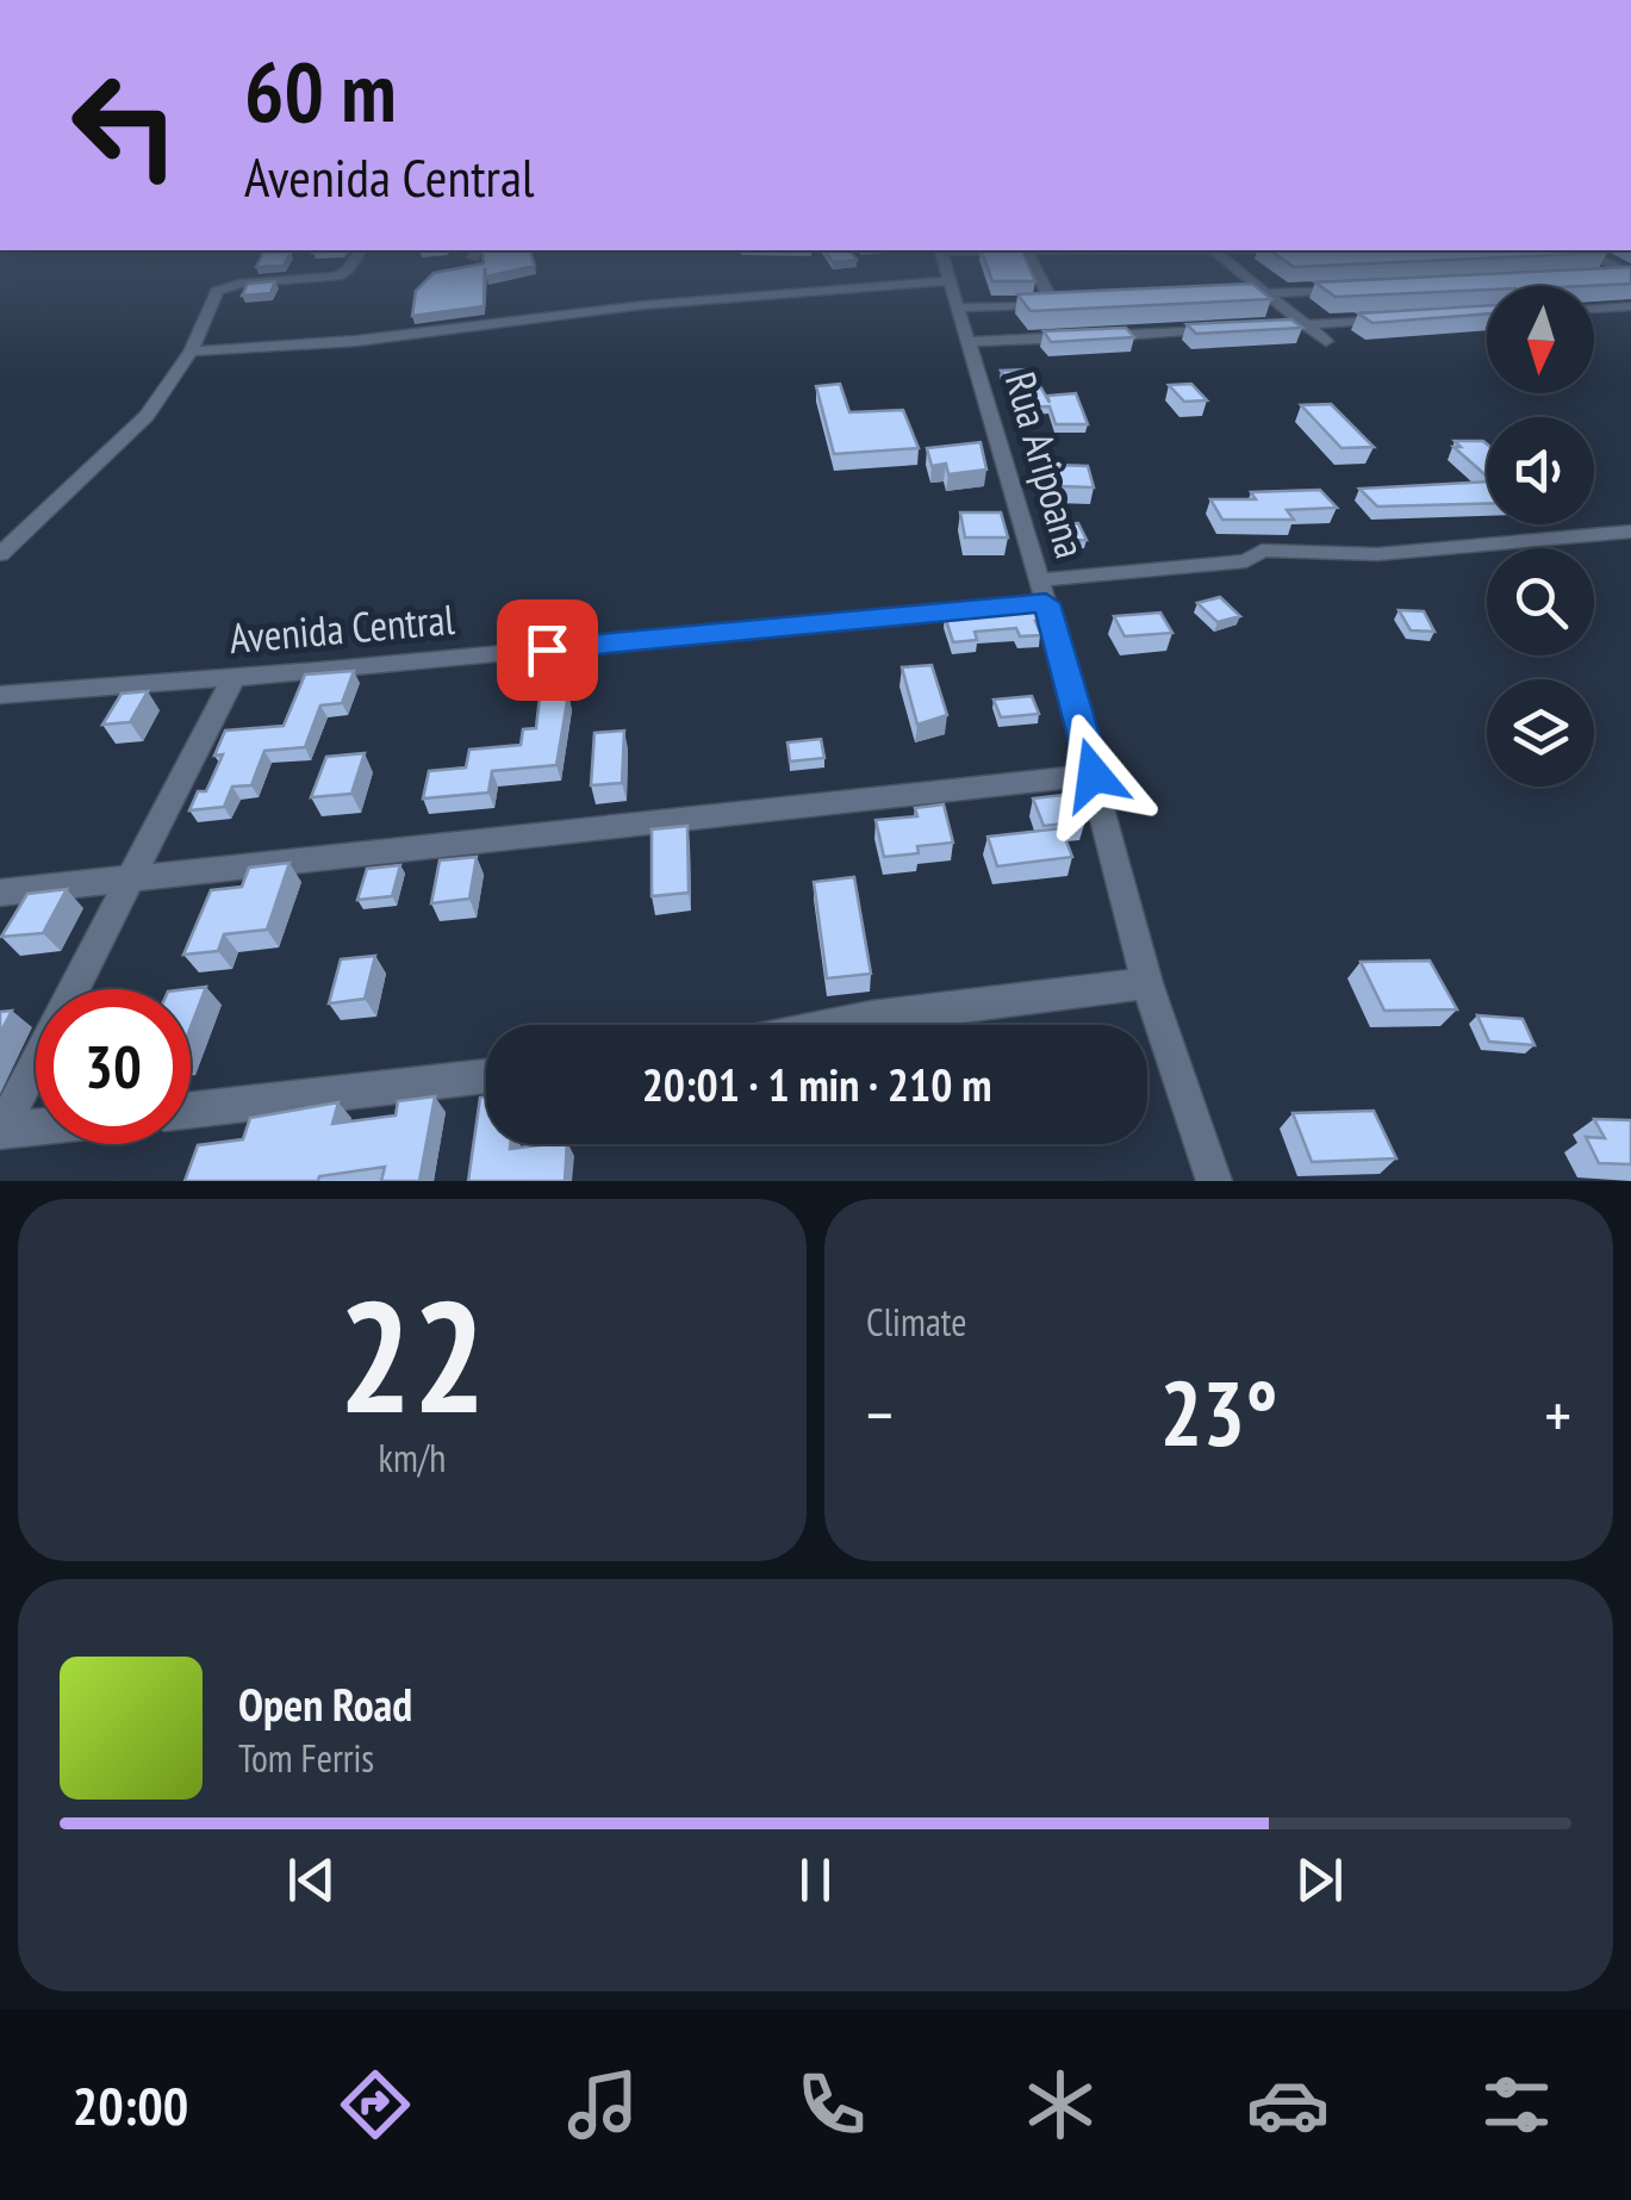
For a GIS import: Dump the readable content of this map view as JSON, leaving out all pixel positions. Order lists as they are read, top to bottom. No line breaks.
{"streets":{"street":["Rua Aripoana","Avenida Central"]},"crossings":[["Rua Aripoana","Avenida Central"]],"north":"bottom","page":{"turn":["60 m","Avenida Central"],"limit":"30","trip":"20:01 · 1 min · 210 m","tile":[["22","km/h"],"Climate"],"heat":["−","23°","+"],"song":["Open Road","Tom Ferris"],"tabs":"20:00"}}
